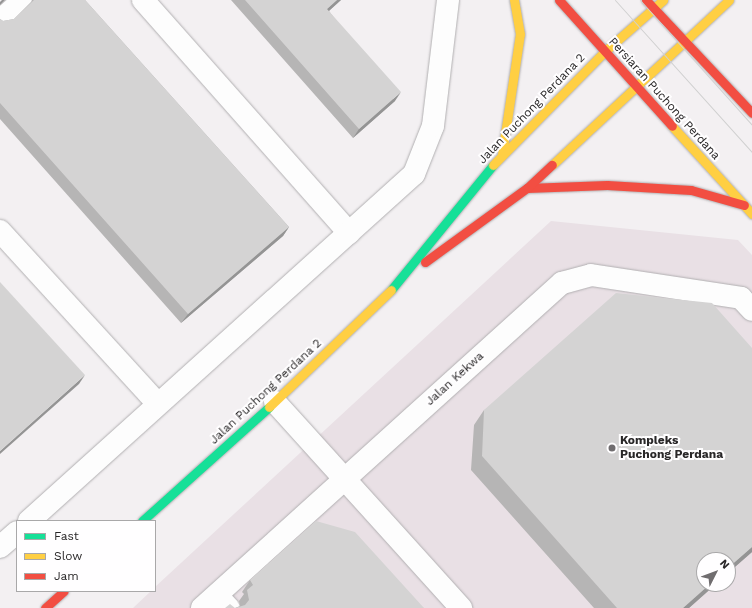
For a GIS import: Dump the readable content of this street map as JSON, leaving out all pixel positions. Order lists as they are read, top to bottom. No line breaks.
{"streets":{"street":["Persiaran Puchong Perdana","Jalan Puchong Perdana 2","Jalan Kekwa"]},"crossings":[["Persiaran Puchong Perdana","Jalan Puchong Perdana 2"]],"places":["Kompleks Puchong Perdana"],"legend":["Fast","Slow","Jam"],"north":"top right"}
